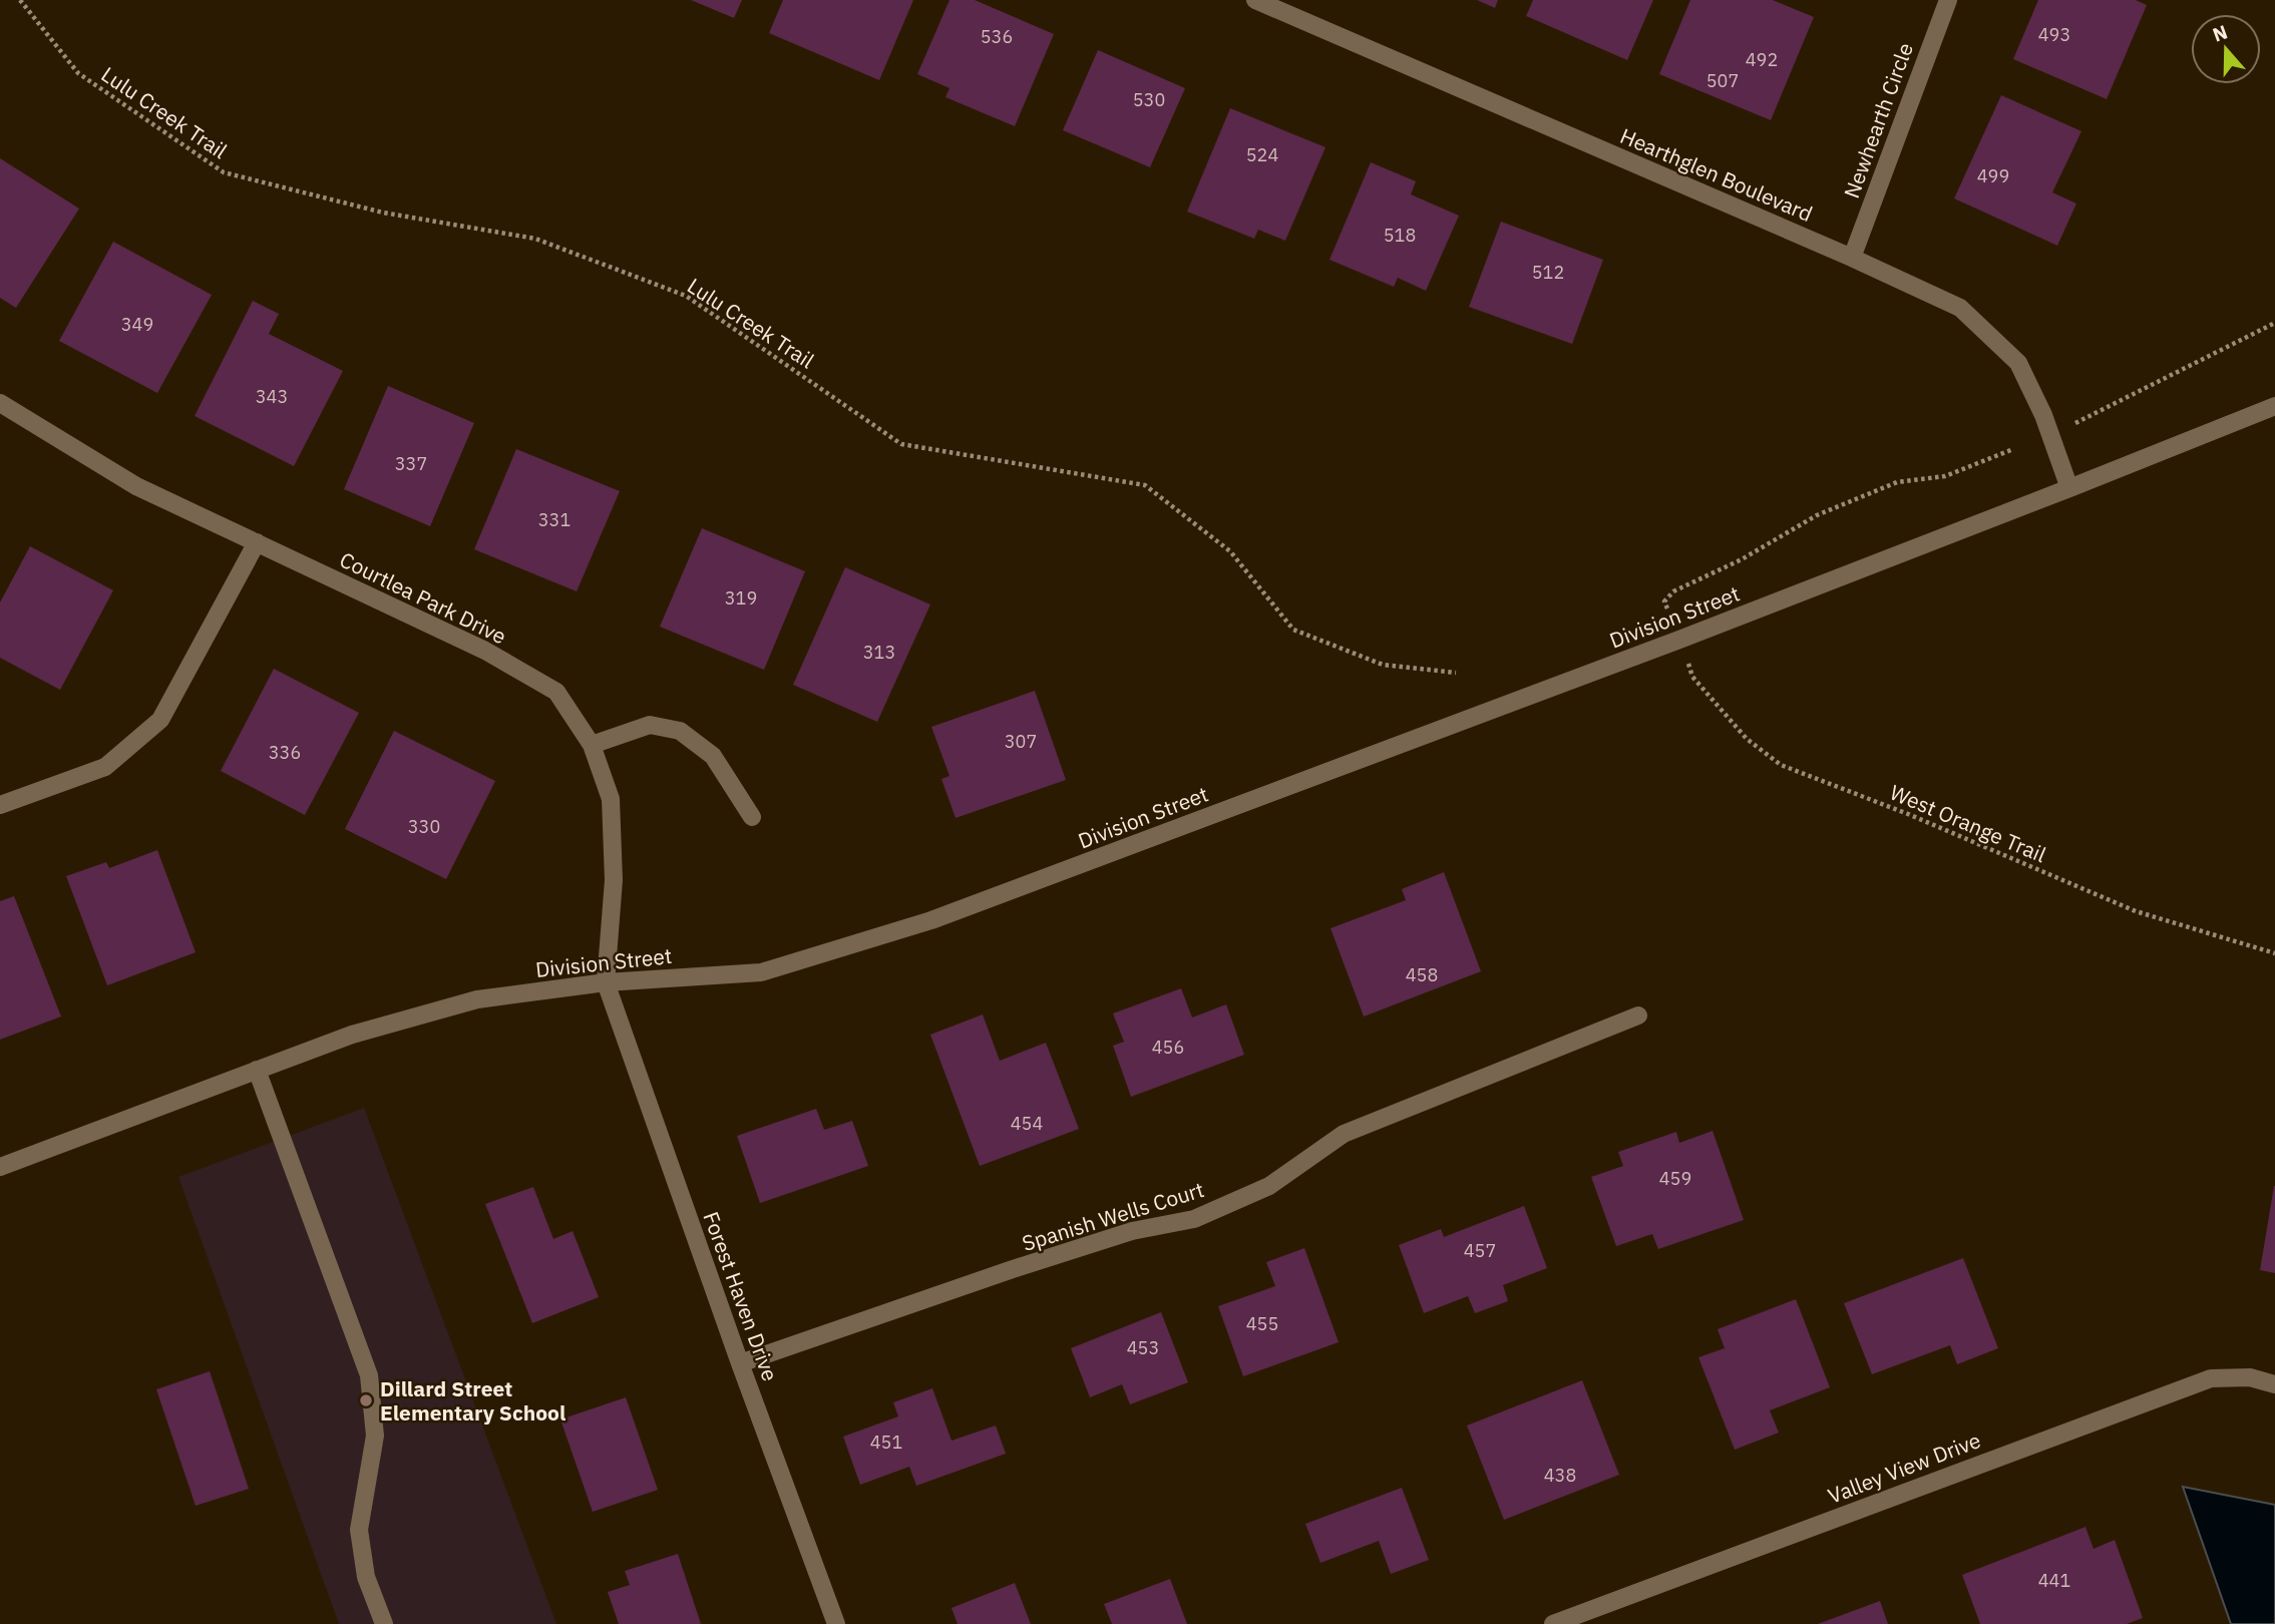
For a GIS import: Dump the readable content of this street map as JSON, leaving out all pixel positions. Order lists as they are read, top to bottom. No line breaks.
{"streets":{"street":["Newhearth Circle","Hearthglen Boulevard","Courtlea Park Drive","Division Street","Spanish Wells Court","Forest Haven Drive","Valley View Drive"],"path":["Lulu Creek Trail","West Orange Trail"]},"crossings":[["Newhearth Circle","Hearthglen Boulevard"],["Hearthglen Boulevard","Division Street"],["Courtlea Park Drive","Division Street"],["Courtlea Park Drive","Forest Haven Drive"],["Division Street","Forest Haven Drive"],["Spanish Wells Court","Forest Haven Drive"]],"places":["Dillard Street Elementary School"],"house_numbers":["493","536","492","507","530","524","499","518","512","349","343","337","331","319","313","307","336","330","458","456","454","459","457","455","453","451","438","441"],"north":"top"}
